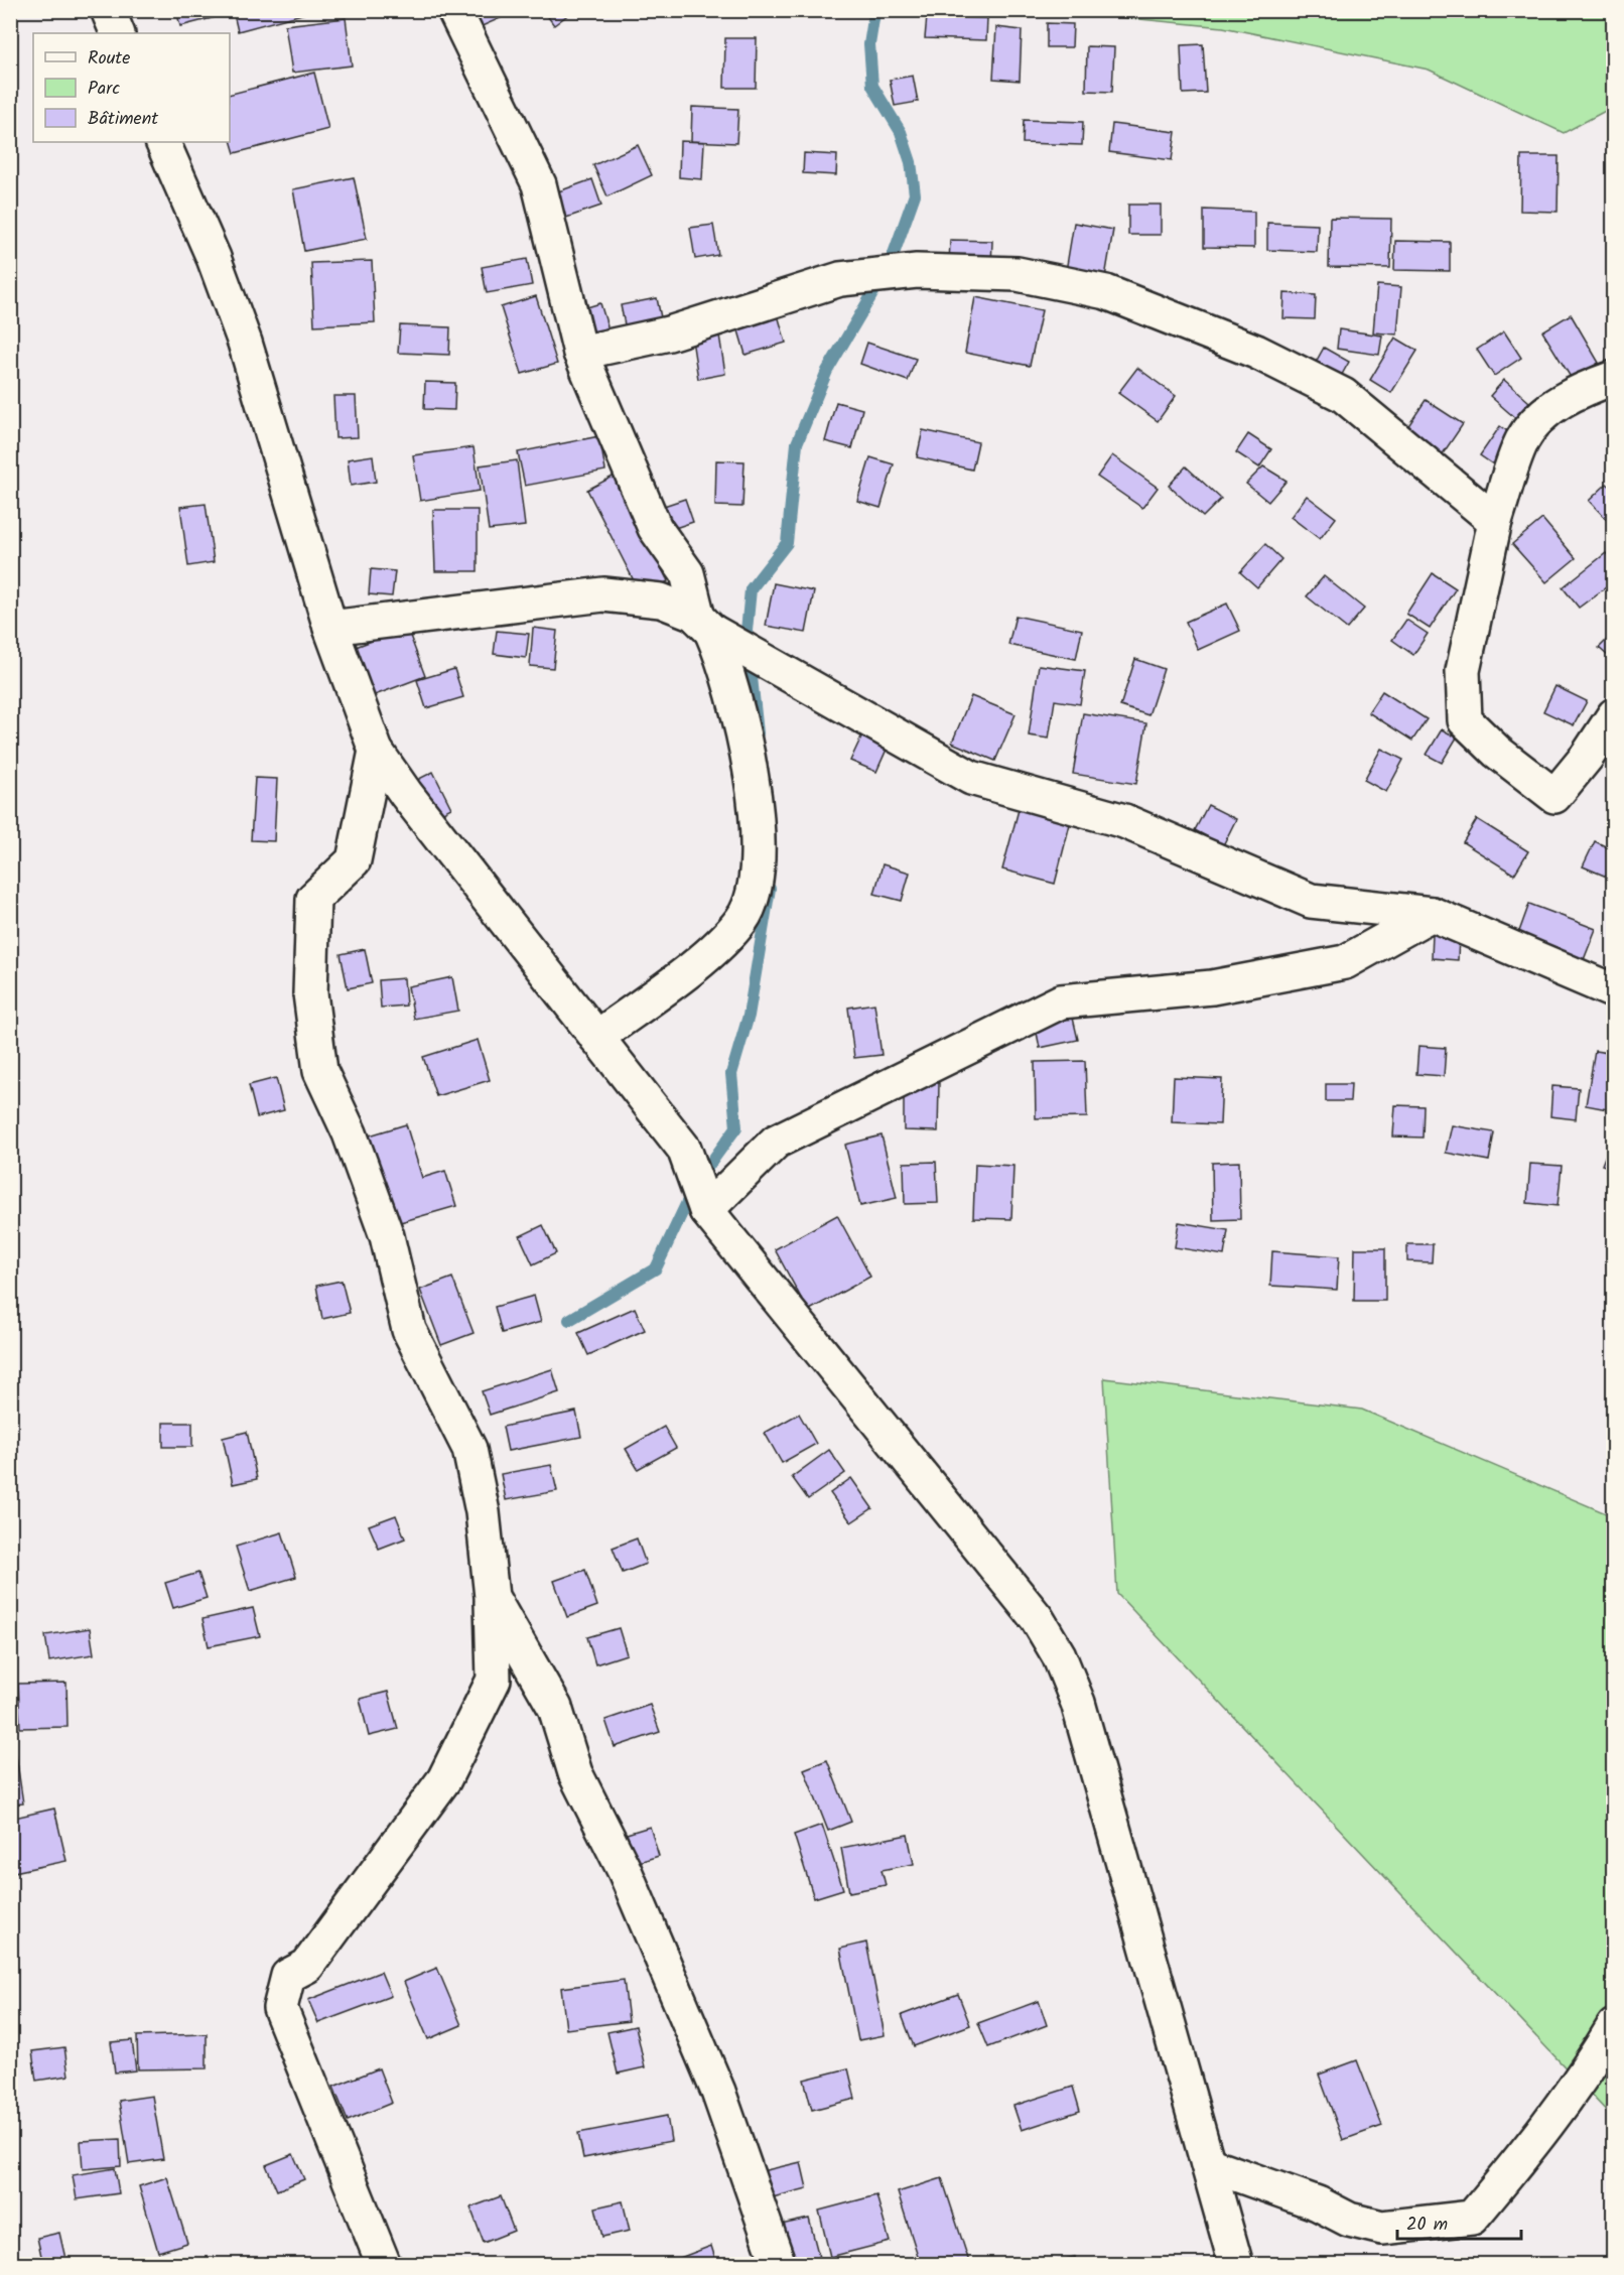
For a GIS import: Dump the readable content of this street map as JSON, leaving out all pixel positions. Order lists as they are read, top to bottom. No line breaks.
{"legend":["Route","Parc","Bâtiment"],"scale_bar":"20 m"}
